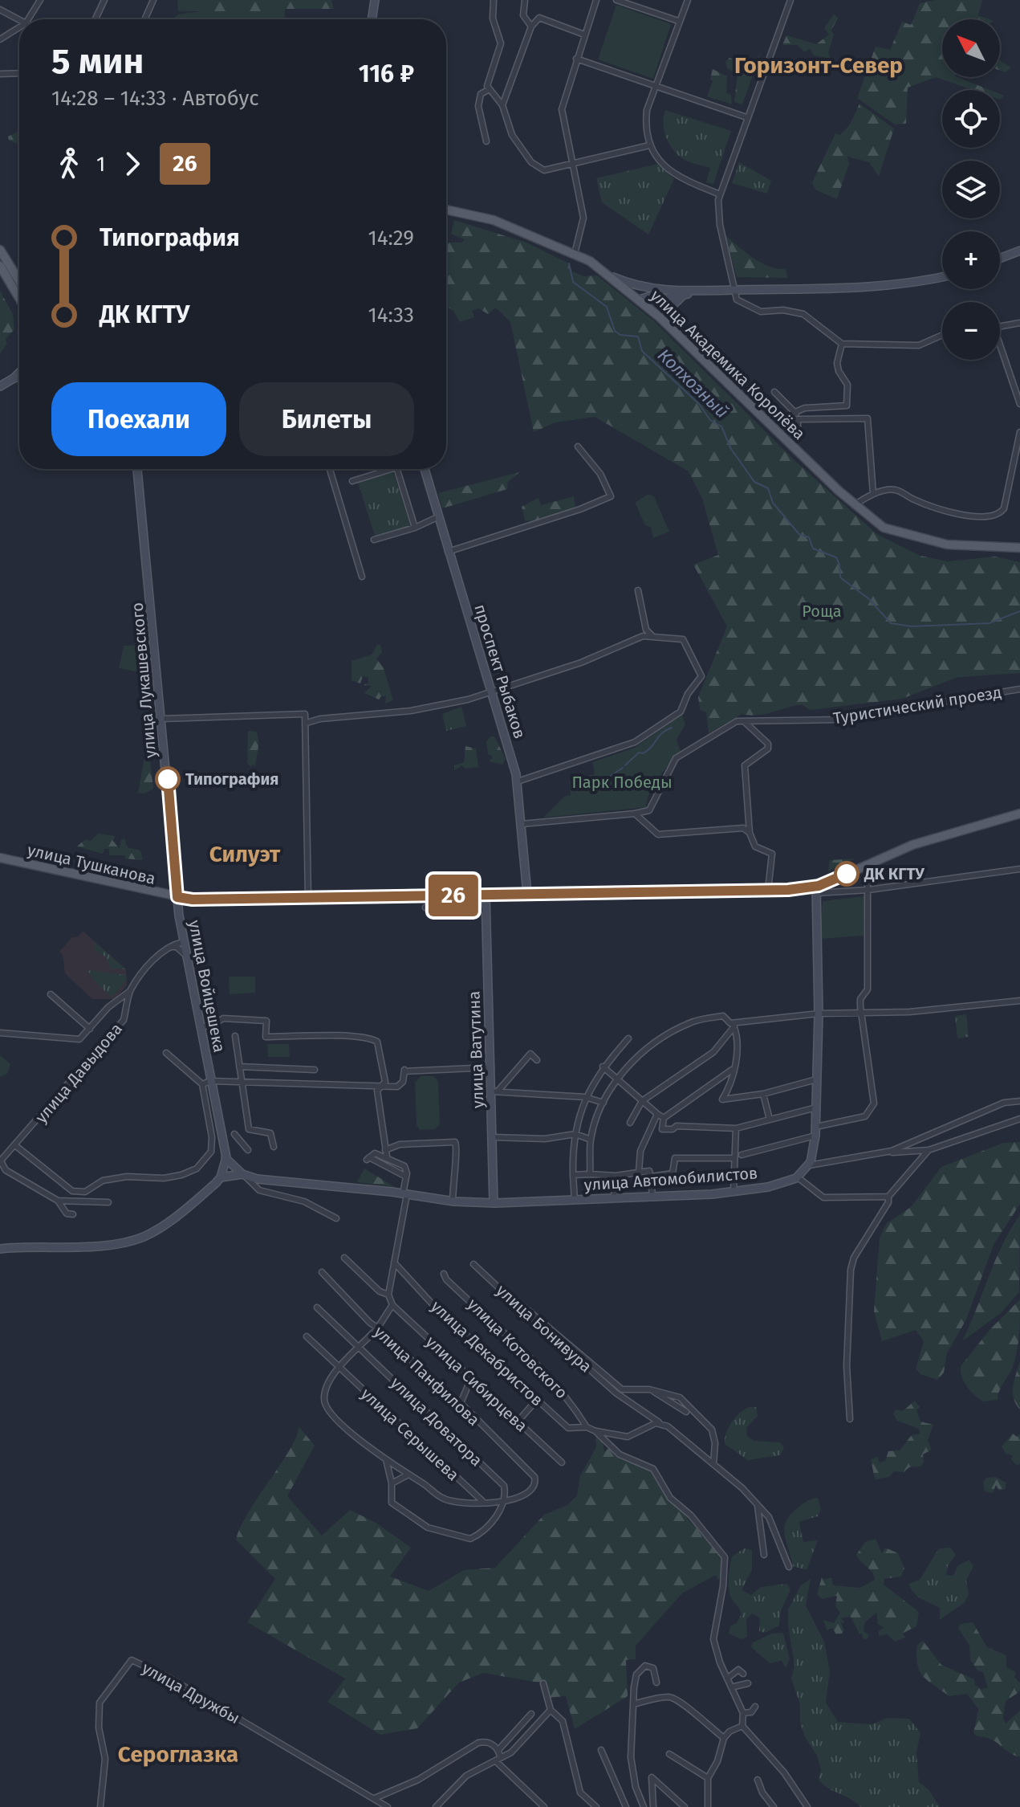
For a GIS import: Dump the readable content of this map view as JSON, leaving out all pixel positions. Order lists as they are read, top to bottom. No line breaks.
{"streets":{"main road":["улица Академика Королёва","проспект Рыбаков","улица Лукашевского","улица Тушканова","улица Войцешека","улица Ватутина","улица Автомобилистов"],"street":["Туристический проезд","улица Давыдова","улица Бонивура","улица Котовского","улица Декабристов","улица Панфилова","улица Сибирцева","улица Доватора","улица Серышева","улица Дружбы"]},"crossings":[["проспект Рыбаков","улица Тушканова"],["улица Лукашевского","улица Тушканова"],["улица Лукашевского","улица Войцешека"],["улица Тушканова","улица Войцешека"],["улица Тушканова","улица Ватутина"],["улица Войцешека","улица Давыдова"],["улица Ватутина","улица Автомобилистов"],["улица Котовского","улица Декабристов"],["улица Панфилова","улица Доватора"]],"districts":["Горизонт-Север","Силуэт","Сероглазка"],"water":["Колхозный"],"parks":["Роща","Парк Победы"],"places":["Типография","ДК КГТУ"],"lines":["bus line 26"],"north":"top left","page":{"on_map":"26","map_buttons":["+","−"],"heading":["5 мин","14:28 – 14:33 · Автобус","116 ₽"],"legs":["1","26"],"list":[{"name":"Типография","value":"14:29"},{"name":"ДК КГТУ","value":"14:33"}],"buttons":["Поехали","Билеты"]}}
